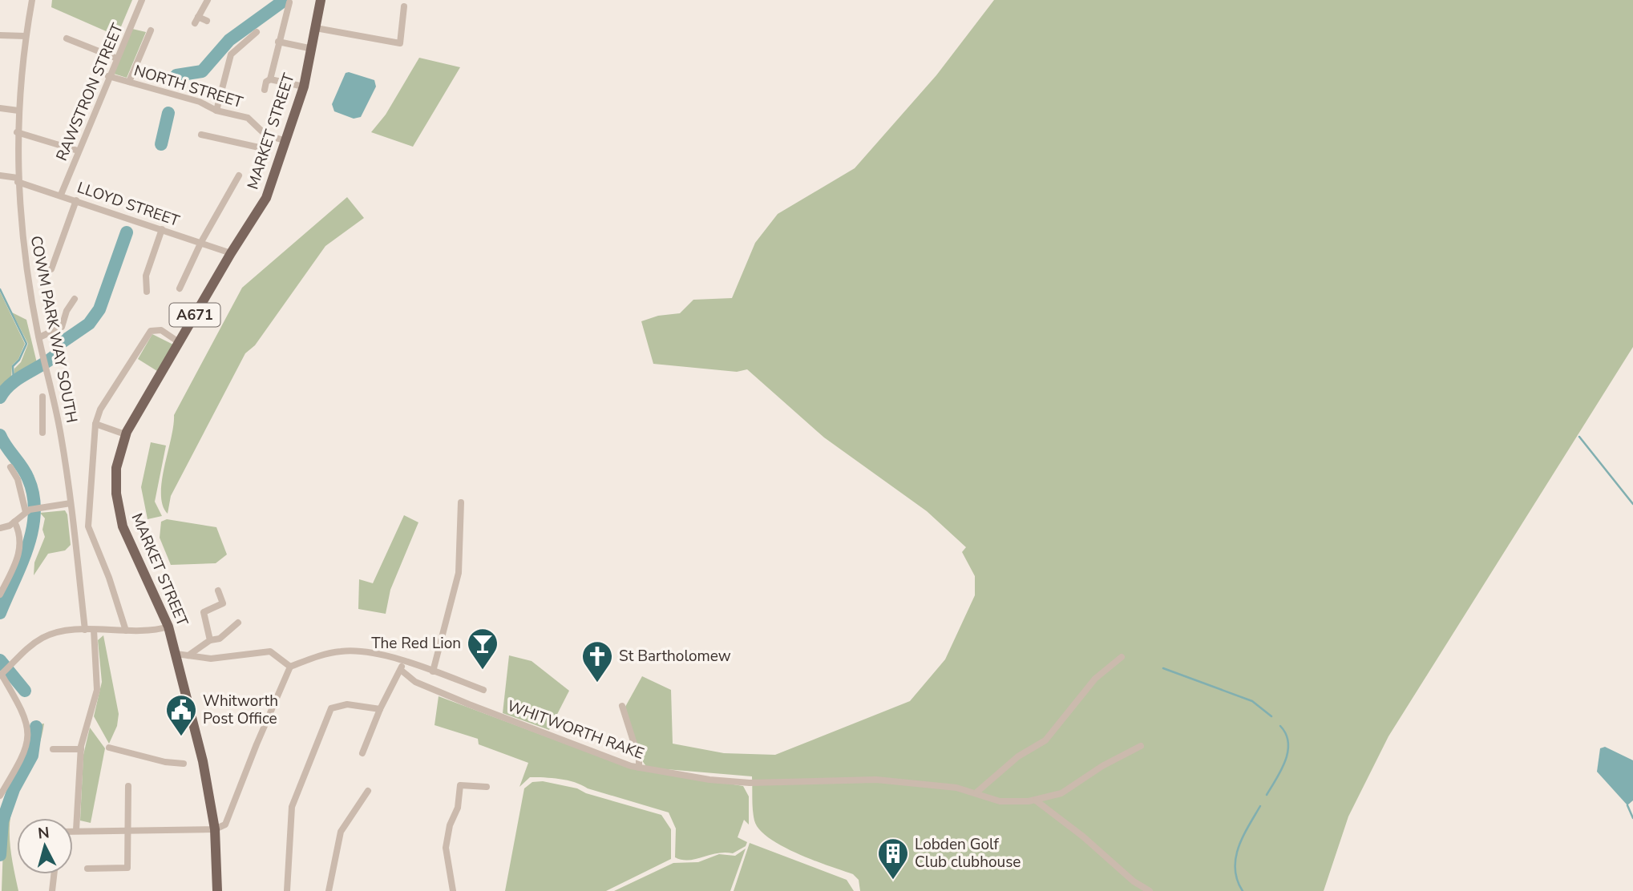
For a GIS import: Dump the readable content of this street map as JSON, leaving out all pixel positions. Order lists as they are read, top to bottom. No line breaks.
{"streets":{"main road":["MARKET STREET","A671"],"street":["NORTH STREET","RAWSTRON STREET","LLOYD STREET","COWM PARK WAY SOUTH","WHITWORTH RAKE"]},"crossings":[["NORTH STREET","RAWSTRON STREET"],["NORTH STREET","MARKET STREET"],["RAWSTRON STREET","LLOYD STREET"],["MARKET STREET","LLOYD STREET"],["LLOYD STREET","COWM PARK WAY SOUTH"]],"places":{"bar":["The Red Lion"],"church":["St Bartholomew"],"public building":["Whitworth Post Office"],"building":["Lobden Golf Club clubhouse"]},"north":"top"}
